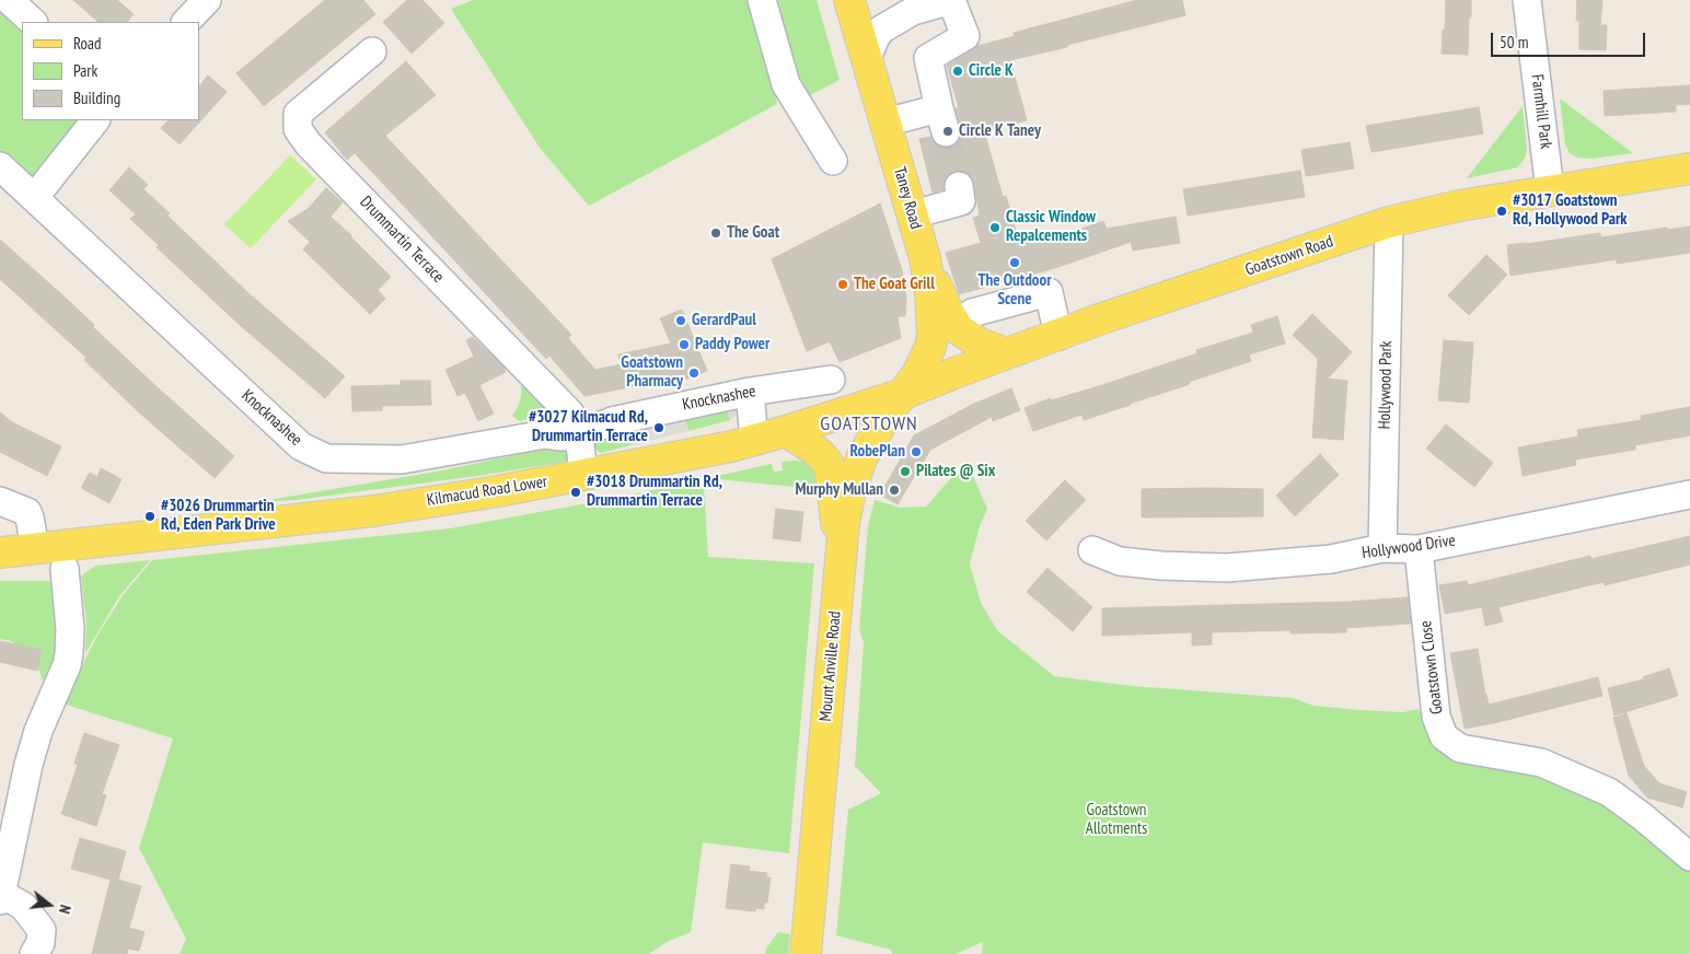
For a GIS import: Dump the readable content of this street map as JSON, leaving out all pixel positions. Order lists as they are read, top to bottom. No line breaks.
{"streets":{"main road":["Taney Road","Goatstown Road","Kilmacud Road Lower","Mount Anville Road"],"street":["Farmhill Park","Drummartin Terrace","Hollywood Park","Knocknashee","Hollywood Drive","Goatstown Close"]},"crossings":[["Farmhill Park","Goatstown Road"],["Taney Road","Goatstown Road"],["Taney Road","Kilmacud Road Lower"],["Taney Road","Mount Anville Road"],["Drummartin Terrace","Knocknashee"],["Goatstown Road","Hollywood Park"],["Goatstown Road","Kilmacud Road Lower"],["Goatstown Road","Mount Anville Road"],["Hollywood Park","Hollywood Drive"],["Kilmacud Road Lower","Mount Anville Road"],["Hollywood Drive","Goatstown Close"]],"districts":["GOATSTOWN"],"parks":["Goatstown Allotments"],"places":["Circle K","Circle K Taney","#3017 Goatstown Rd, Hollywood Park","Classic Window Repalcements","The Goat","The Outdoor Scene","The Goat Grill","GerardPaul","Paddy Power","Goatstown Pharmacy","#3027 Kilmacud Rd, Drummartin Terrace","RobePlan","Pilates @ Six","Murphy Mullan","#3018 Drummartin Rd, Drummartin Terrace","#3026 Drummartin Rd, Eden Park Drive"],"legend":["Road","Park","Building"],"scale_bar":"50 m","north":"right"}
